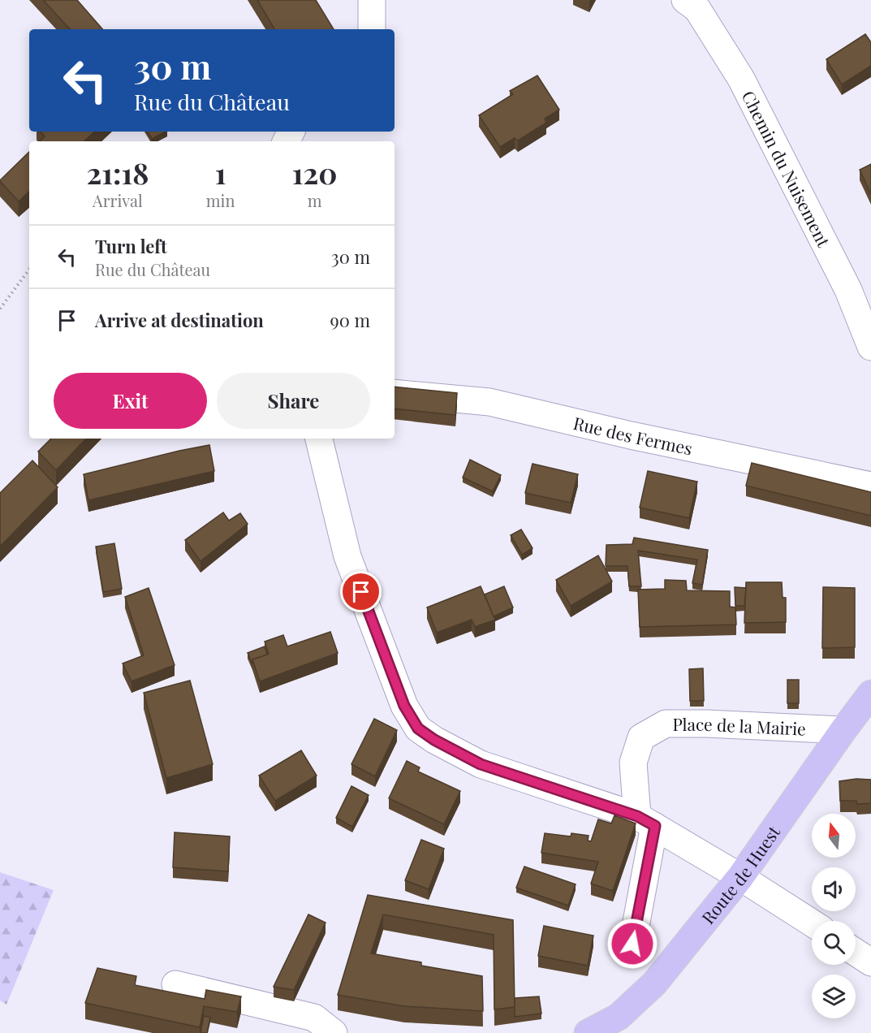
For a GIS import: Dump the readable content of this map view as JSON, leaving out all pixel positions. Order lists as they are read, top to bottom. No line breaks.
{"streets":{"main road":["Route de Huest"],"street":["Chemin du Nuisement","Rue des Fermes","Place de la Mairie"]},"crossings":[["Place de la Mairie","Route de Huest"]],"north":"top","page":{"turn":["30 m","Rue du Château"],"eta":["21:18","Arrival","1","min","120","m"],"list":[{"name":"Turn left","note":"Rue du Château","value":"30 m"},{"name":"Arrive at destination","value":"90 m"}],"buttons":["Exit","Share"]}}
